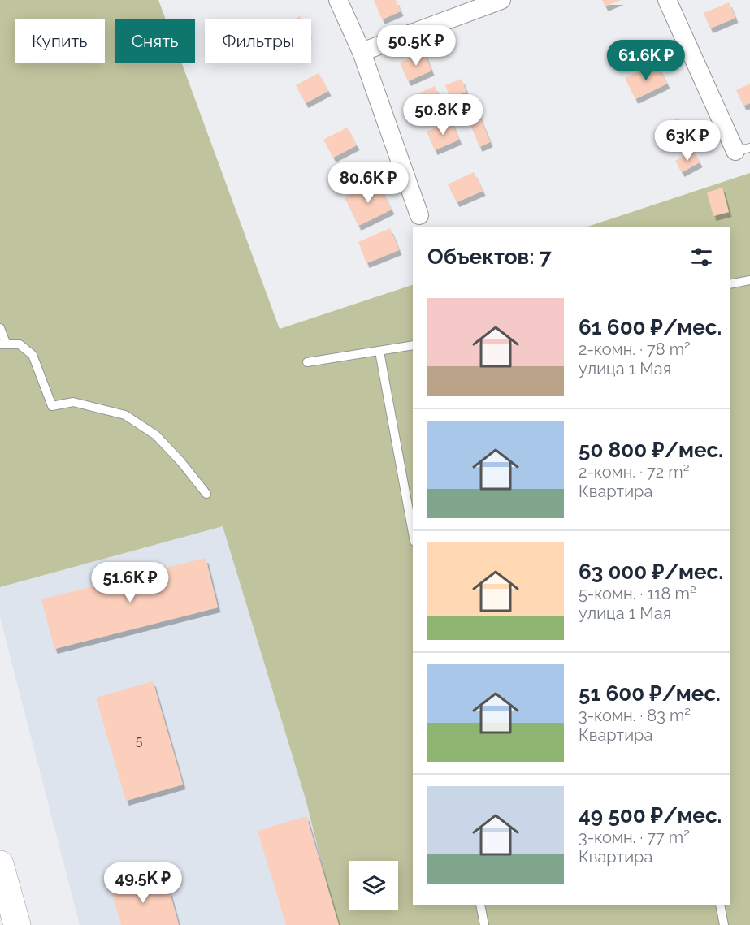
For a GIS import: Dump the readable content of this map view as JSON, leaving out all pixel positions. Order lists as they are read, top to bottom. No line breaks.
{"house_numbers":["5"],"page":{"chip":["Купить","Снять","Фильтры"],"price":["50.5K ₽","61.6K ₽","50.8K ₽","63K ₽","80.6K ₽","51.6K ₽","49.5K ₽"],"heading":"Объектов: 7","list":[{"name":"61 600 ₽/мес.","note":"2-комн. · 78 m² · улица 1 Мая"},{"name":"50 800 ₽/мес.","note":"2-комн. · 72 m² · Квартира"},{"name":"63 000 ₽/мес.","note":"5-комн. · 118 m² · улица 1 Мая"},{"name":"51 600 ₽/мес.","note":"3-комн. · 83 m² · Квартира"},{"name":"49 500 ₽/мес.","note":"3-комн. · 77 m² · Квартира"}]}}
